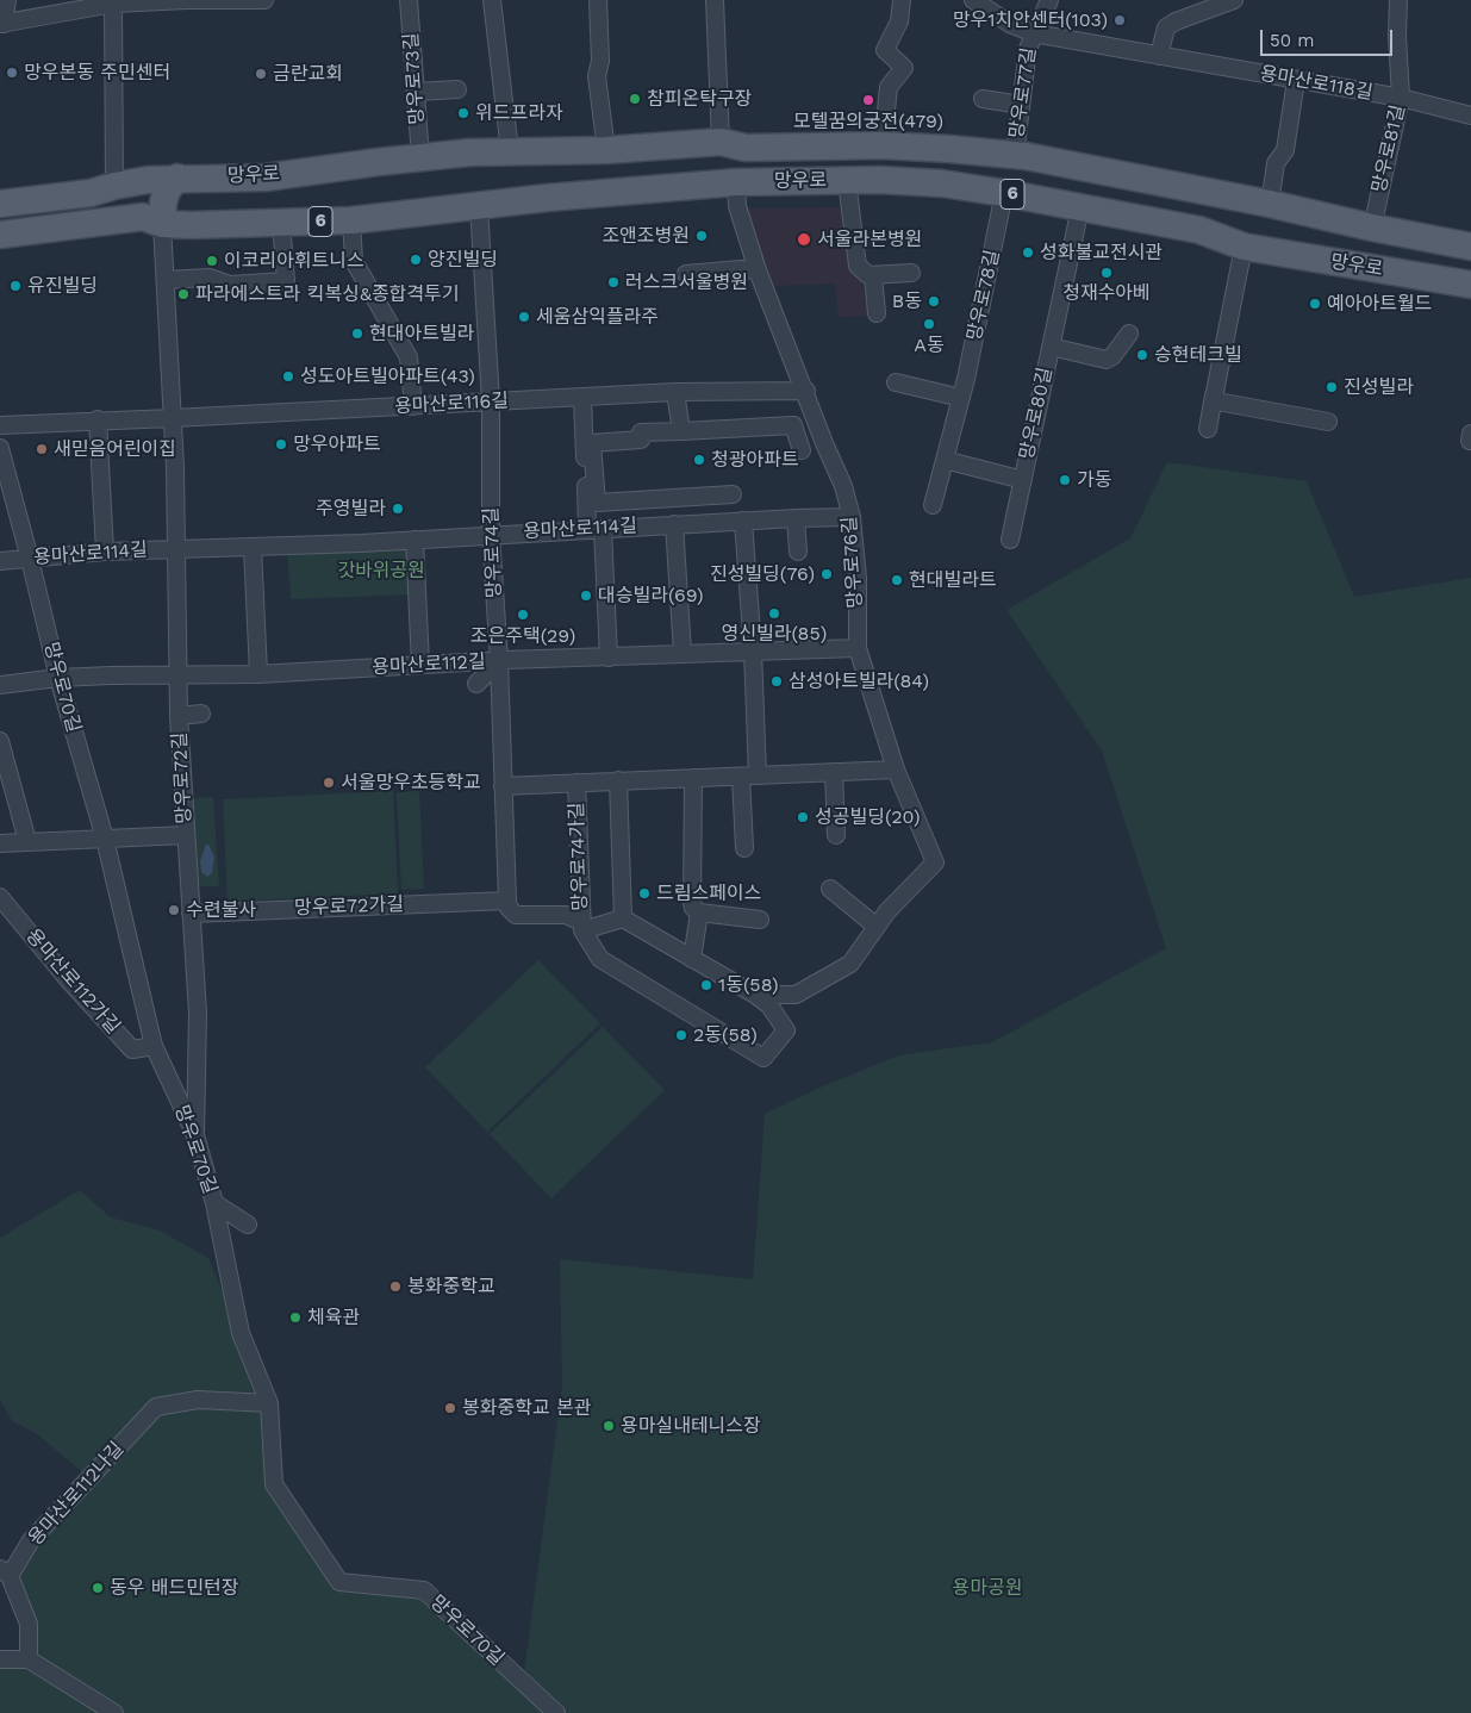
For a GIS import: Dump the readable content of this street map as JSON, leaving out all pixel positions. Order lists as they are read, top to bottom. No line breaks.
{"streets":{"main road":["망우로","6"],"street":["망우로73길","용마산로118길","망우로77길","망우로81길","망우로78길","용마산로116길","망우로80길","용마산로114길","망우로74길","망우로76길","용마산로112길","망우로70길","망우로72길","망우로74가길","망우로72가길","용마산로112가길","용마산로112나길"]},"crossings":[["망우로73길","망우로"],["용마산로118길","망우로77길"],["용마산로118길","망우로81길"],["망우로77길","망우로"],["망우로81길","망우로"],["망우로","망우로78길"],["망우로","망우로80길"],["망우로","망우로74길"],["망우로","망우로76길"],["망우로","망우로72길"],["용마산로116길","망우로74길"],["용마산로116길","망우로76길"],["용마산로116길","망우로72길"],["용마산로114길","망우로74길"],["용마산로114길","망우로76길"],["용마산로114길","망우로70길"],["용마산로114길","망우로72길"],["망우로74길","용마산로112길"],["망우로74길","망우로74가길"],["망우로74길","망우로72가길"],["망우로76길","용마산로112길"],["망우로76길","망우로74가길"],["용마산로112길","망우로70길"],["용마산로112길","망우로72길"],["망우로70길","망우로72길"],["망우로70길","용마산로112가길"],["망우로70길","용마산로112나길"],["망우로72길","망우로72가길"]],"parks":["갓바위공원","용마공원"],"places":["망우1치안센터(103)","망우본동 주민센터","금란교회","참피온탁구장","모텔꿈의궁전(479)","위드프라자","조앤조병원","서울라본병원","성화불교전시관","양진빌딩","이코리아휘트니스","청재수아베","러스크서울병원","유진빌딩","파라에스트라 킥복싱&종합격투기","B동","예아아트월드","세움삼익플라주","A동","현대아트빌라","승현테크빌","성도아트빌아파트(43)","진성빌라","망우아파트","새믿음어린이집","청광아파트","가동","주영빌라","진성빌딩(76)","현대빌라트","대승빌라(69)","영신빌라(85)","조은주택(29)","삼성아트빌라(84)","서울망우초등학교","성공빌딩(20)","드림스페이스","수련불사","1동(58)","2동(58)","봉화중학교","체육관","봉화중학교 본관","용마실내테니스장","동우 배드민턴장"],"scale_bar":"50 m"}
